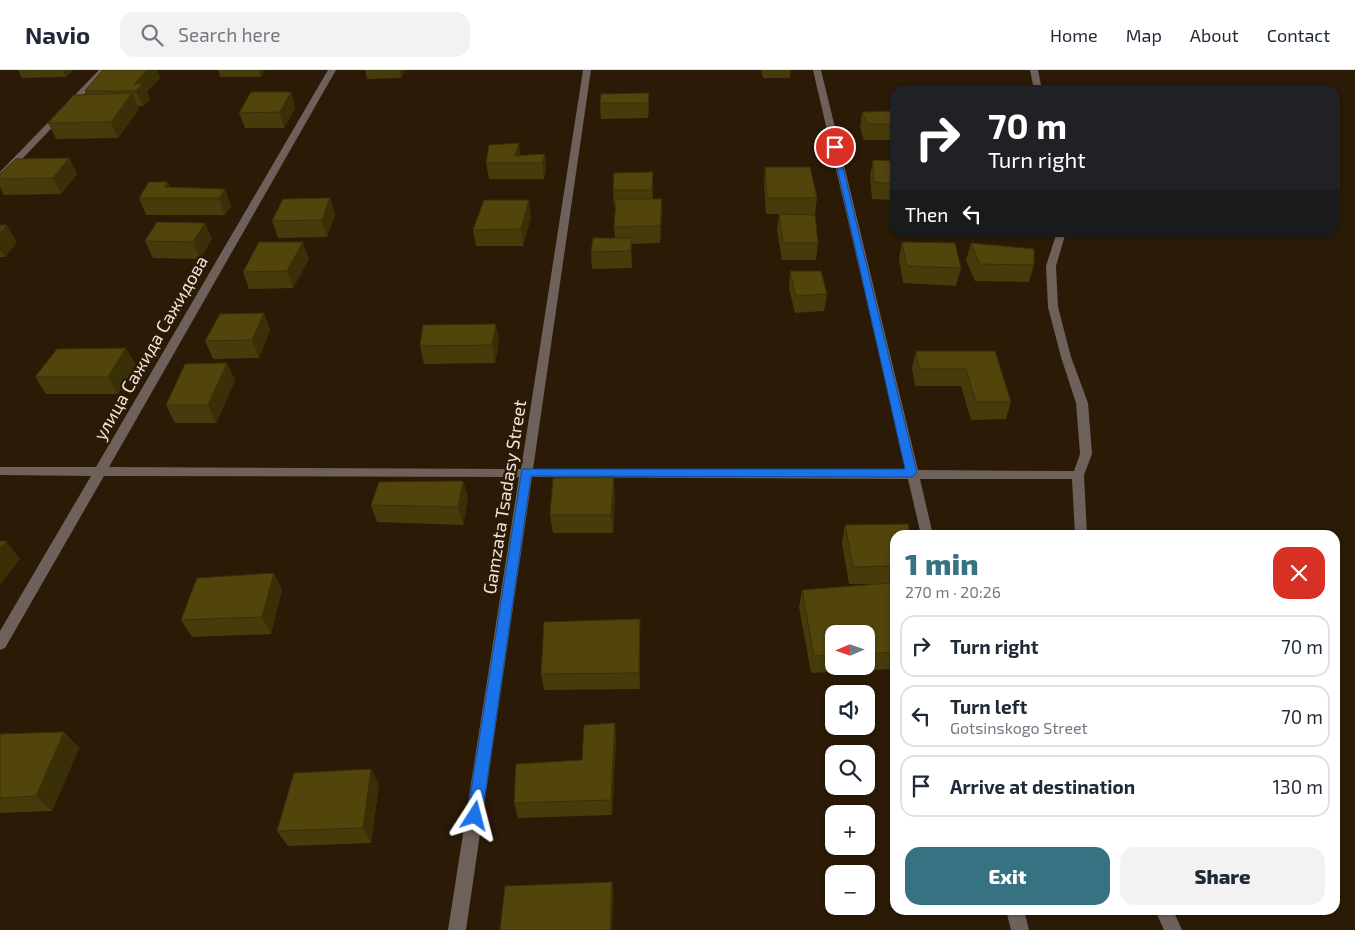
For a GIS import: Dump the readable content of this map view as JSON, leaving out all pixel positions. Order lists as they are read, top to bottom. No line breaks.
{"streets":{"street":["улица Сажида Сажидова","Gamzata Tsadasy Street"]},"north":"left","page":{"header":"Navio","search":"Search here","nav":["Home","Map","About","Contact"],"turn":["70 m","Turn right"],"then":"Then","heading":["1 min","270 m · 20:26"],"list":[{"name":"Turn right","value":"70 m"},{"name":"Turn left","note":"Gotsinskogo Street","value":"70 m"},{"name":"Arrive at destination","value":"130 m"}],"map_buttons":["+","−"],"buttons":["Exit","Share"]}}
